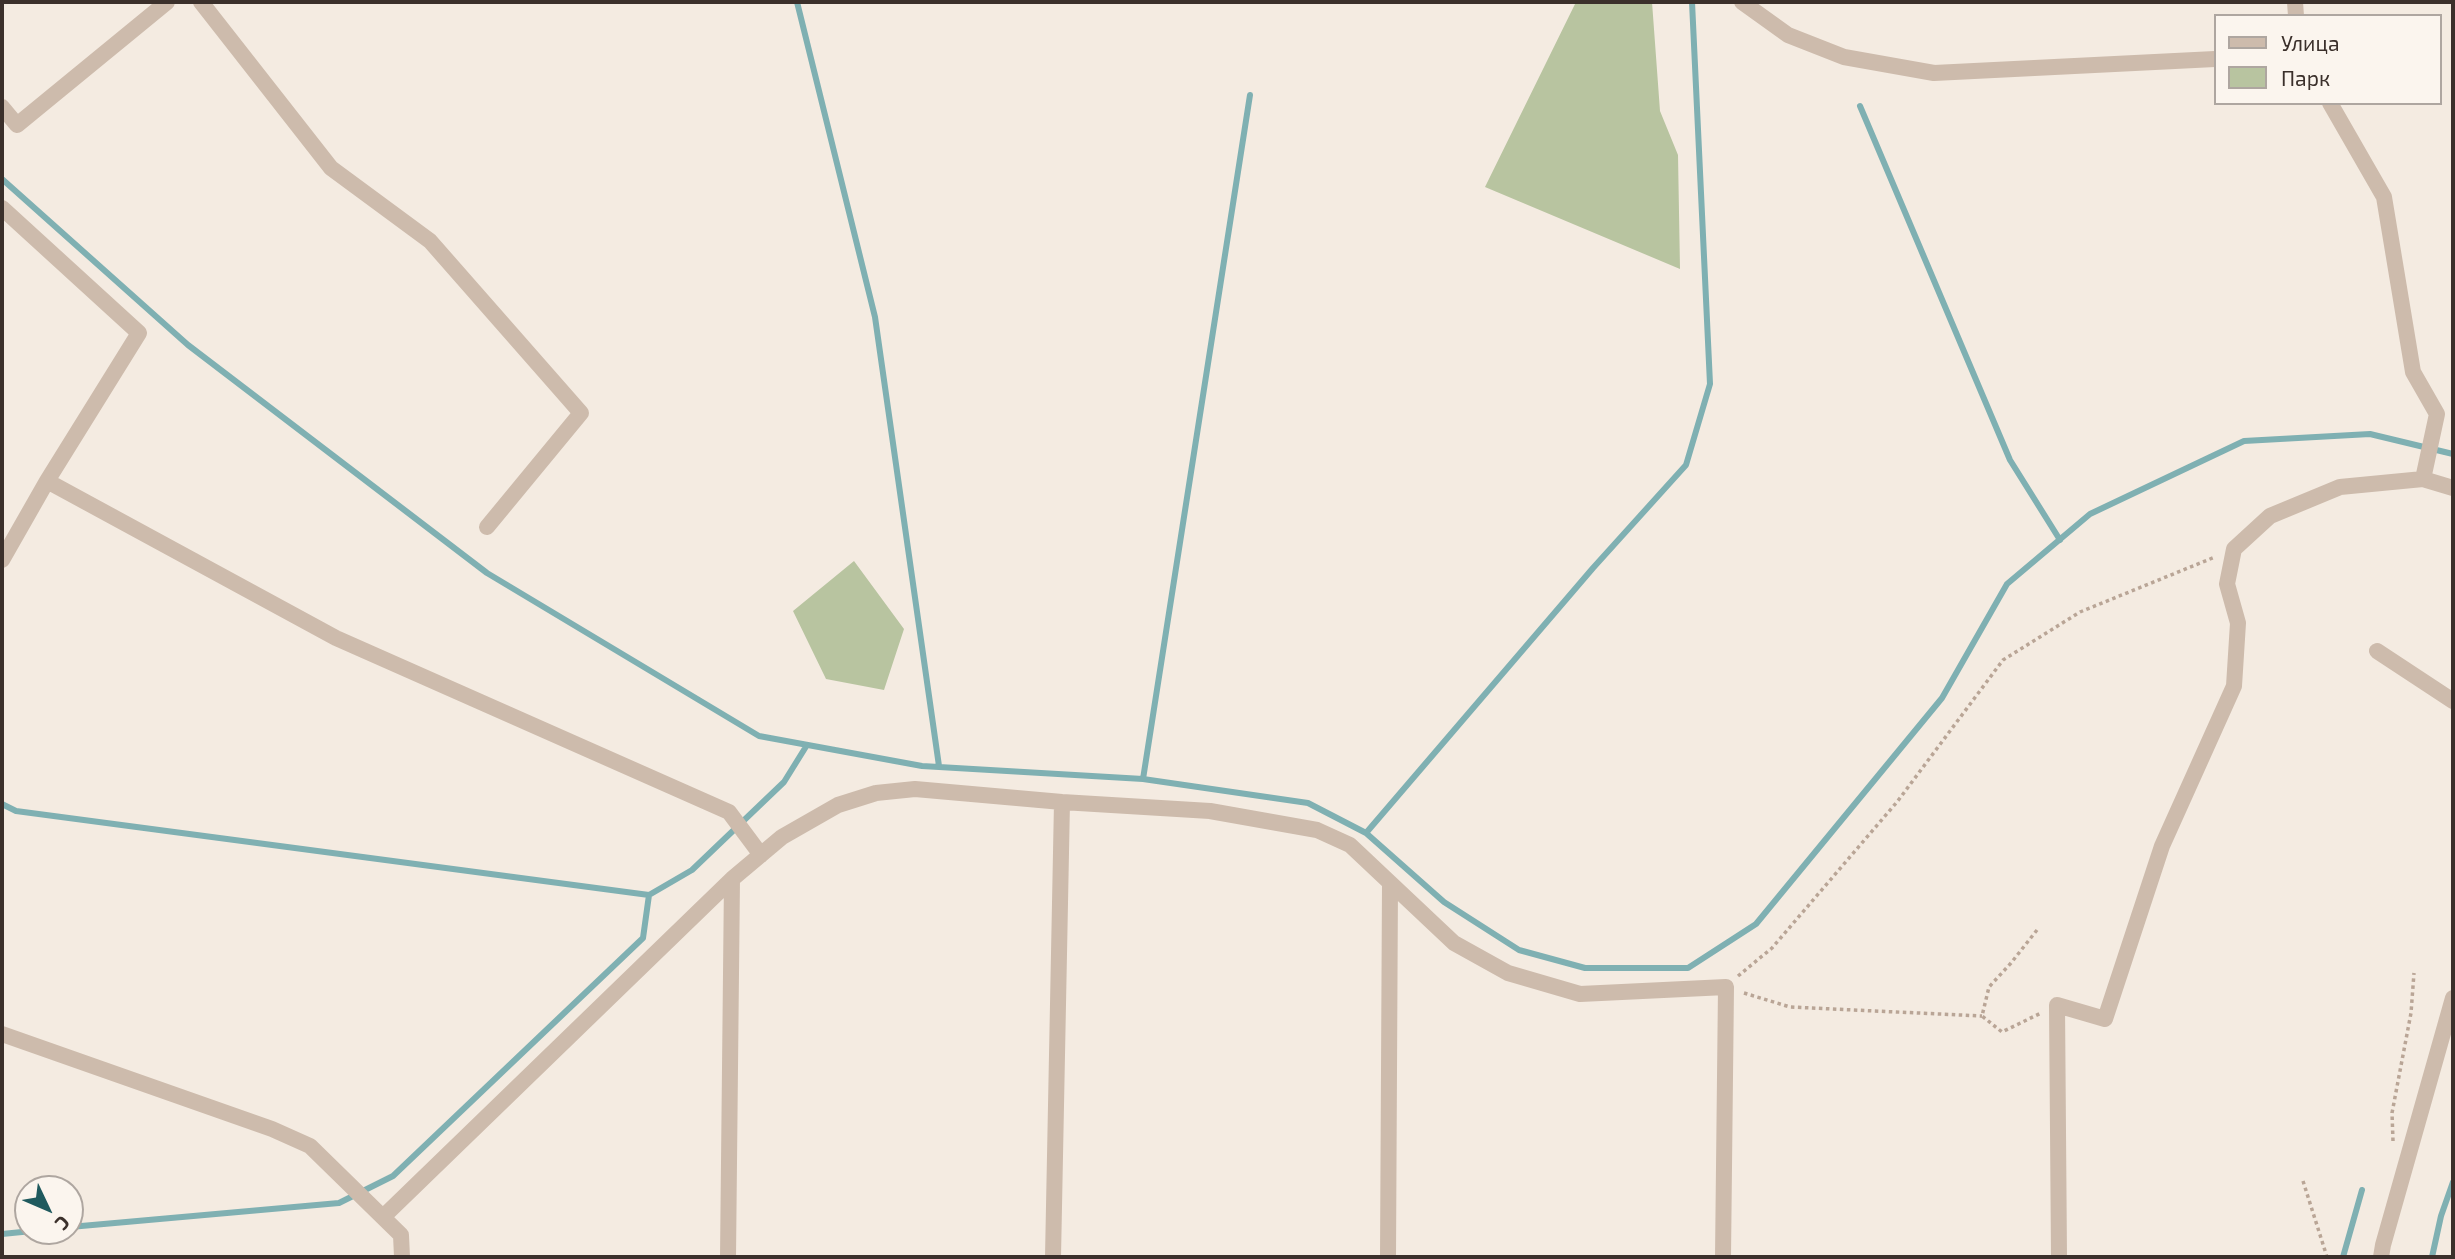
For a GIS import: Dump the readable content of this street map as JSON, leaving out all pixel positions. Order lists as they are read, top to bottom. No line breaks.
{"legend":["Улица","Парк"],"north":"bottom right"}
